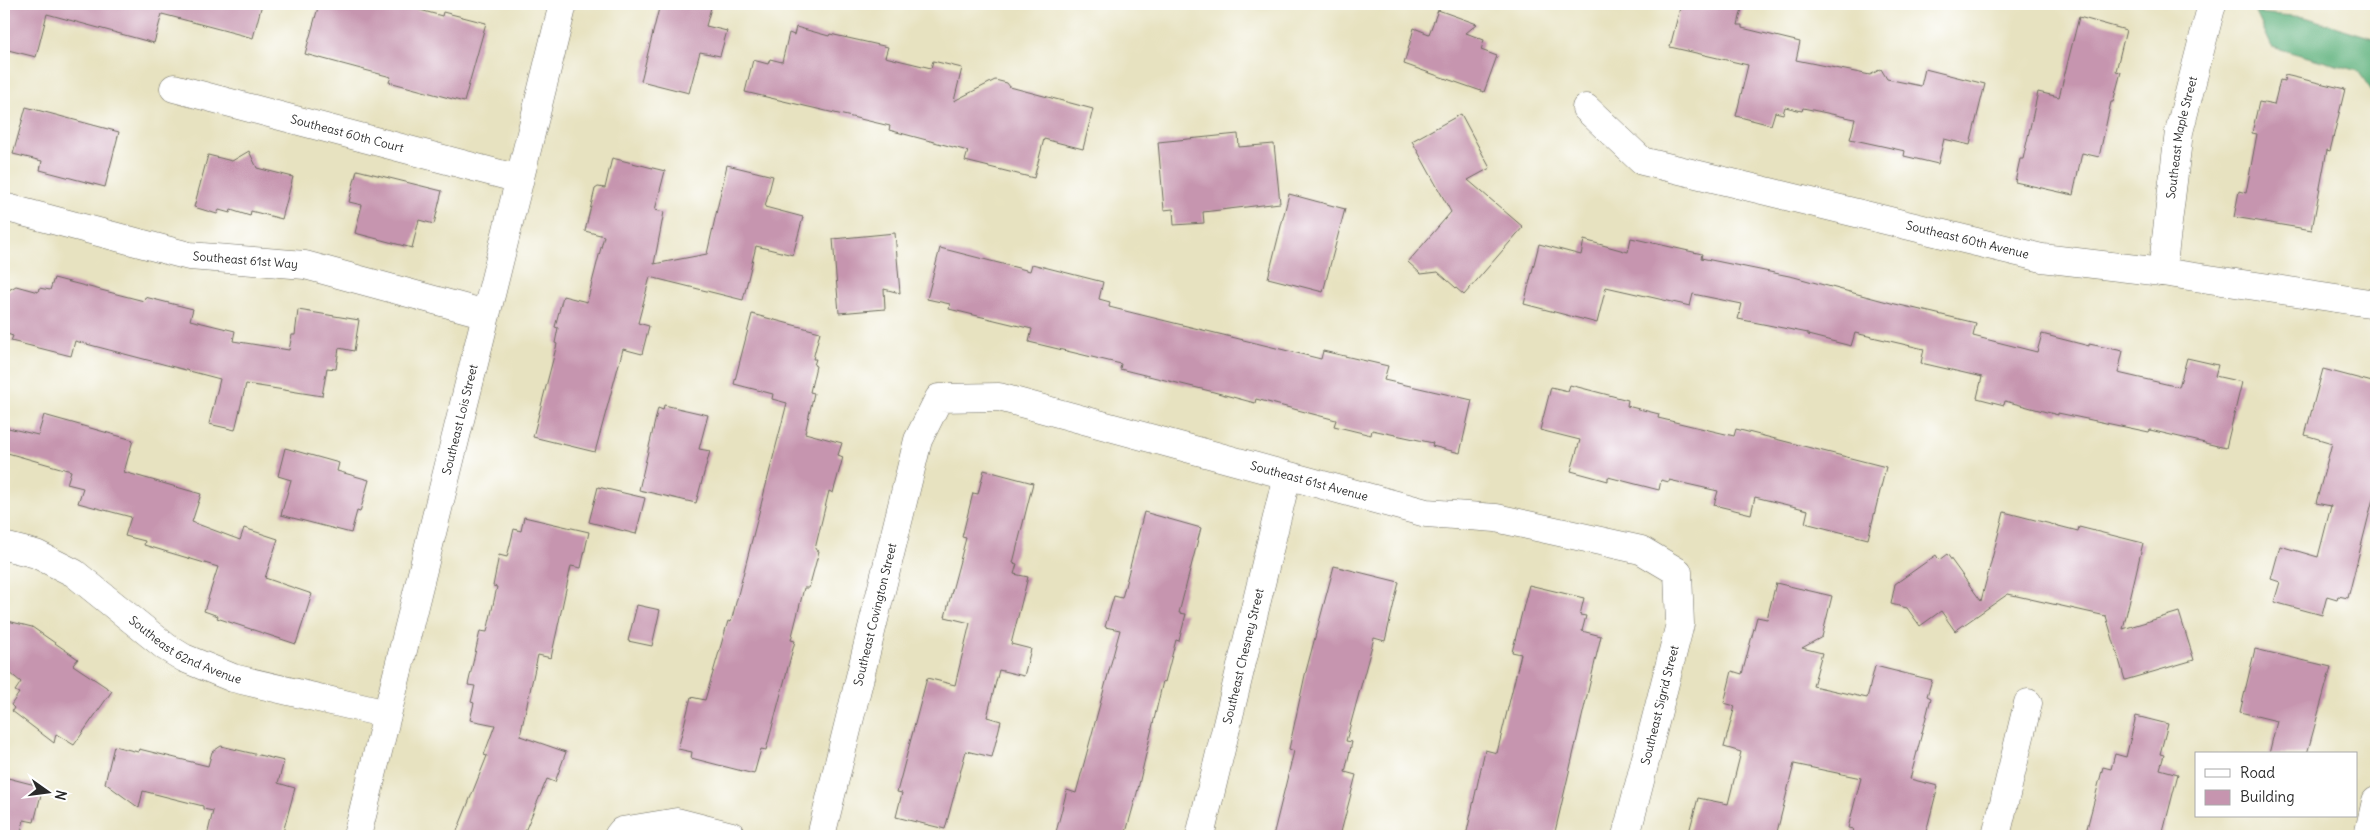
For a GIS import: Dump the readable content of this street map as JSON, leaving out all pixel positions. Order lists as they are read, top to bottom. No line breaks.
{"streets":{"street":["Southeast 60th Court","Southeast Maple Street","Southeast 60th Avenue","Southeast 61st Way","Southeast Lois Street","Southeast 61st Avenue","Southeast Covington Street","Southeast 62nd Avenue","Southeast Chesney Street","Southeast Sigrid Street"]},"crossings":[["Southeast 60th Court","Southeast Lois Street"],["Southeast Maple Street","Southeast 60th Avenue"],["Southeast 61st Way","Southeast Lois Street"],["Southeast Lois Street","Southeast 62nd Avenue"],["Southeast 61st Avenue","Southeast Covington Street"],["Southeast 61st Avenue","Southeast Chesney Street"],["Southeast 61st Avenue","Southeast Sigrid Street"]],"legend":["Road","Building"],"north":"right"}
